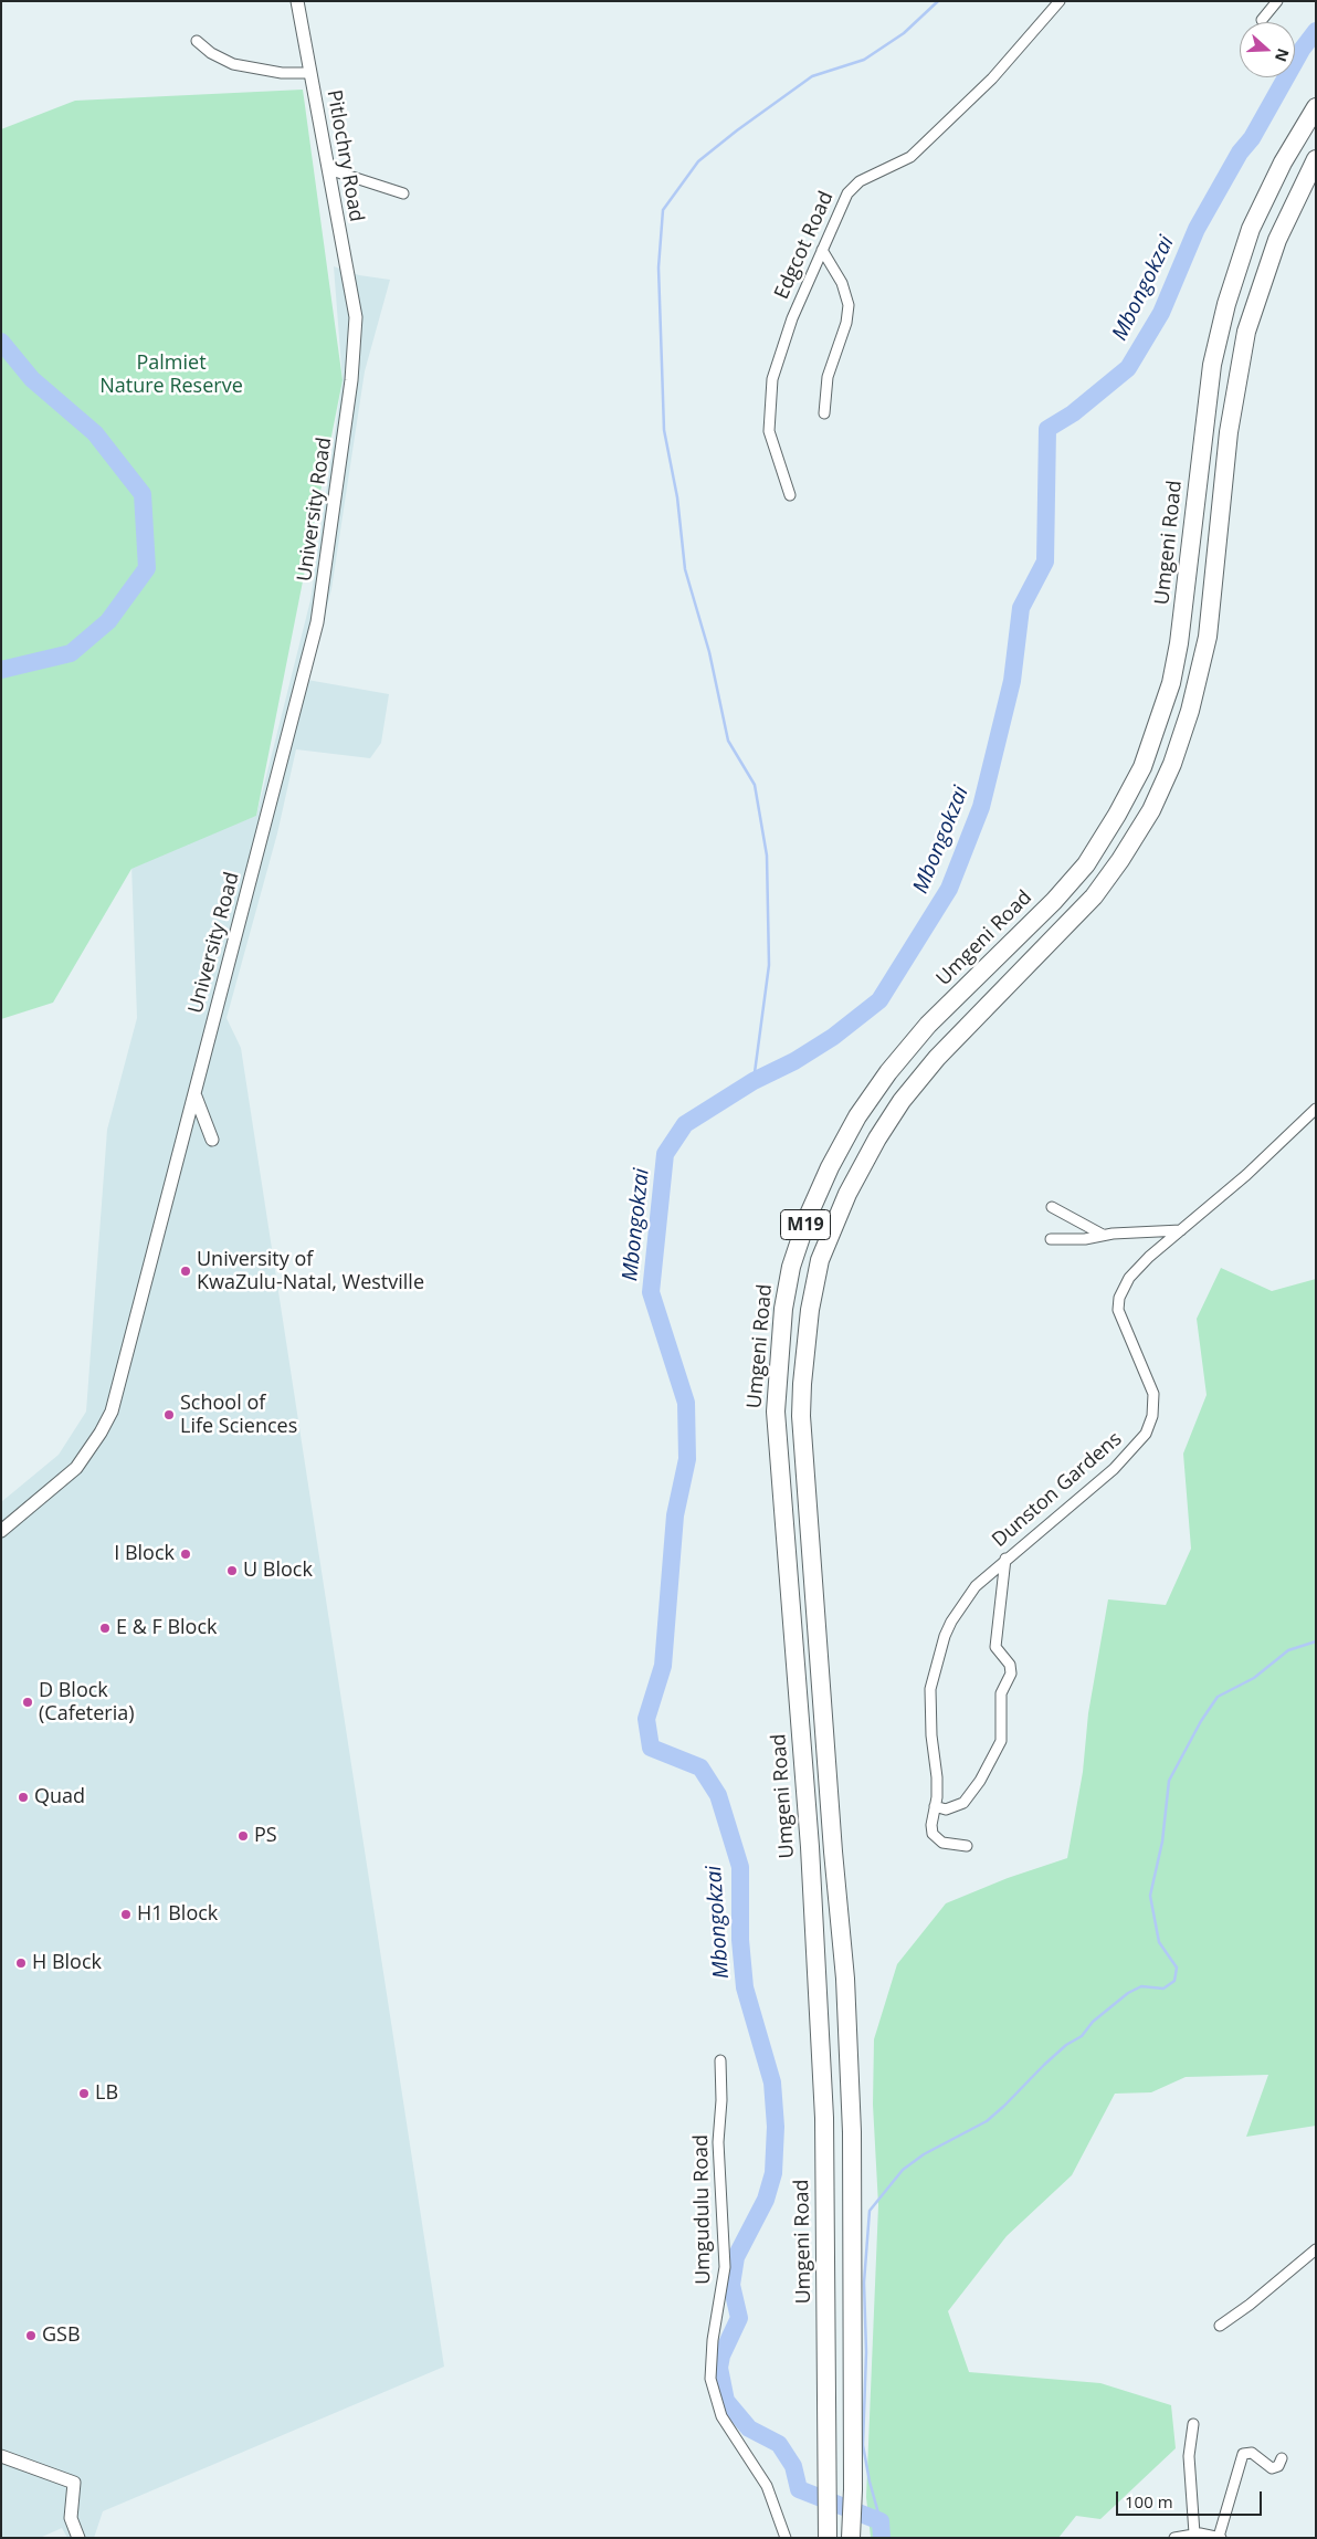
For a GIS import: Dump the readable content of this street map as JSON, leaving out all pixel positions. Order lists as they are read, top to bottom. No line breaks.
{"streets":{"highway":["Umgeni Road","M19"],"street":["Pitlochry Road","Edgcot Road","University Road","Dunston Gardens","Umgudulu Road"]},"crossings":[["Pitlochry Road","University Road"]],"water":["Mbongokzai"],"parks":["Palmiet Nature Reserve"],"places":["University of KwaZulu-Natal, Westville","School of Life Sciences","I Block","U Block","E & F Block","D Block (Cafeteria)","Quad","PS","H1 Block","H Block","LB","GSB"],"scale_bar":"100 m","north":"right"}
